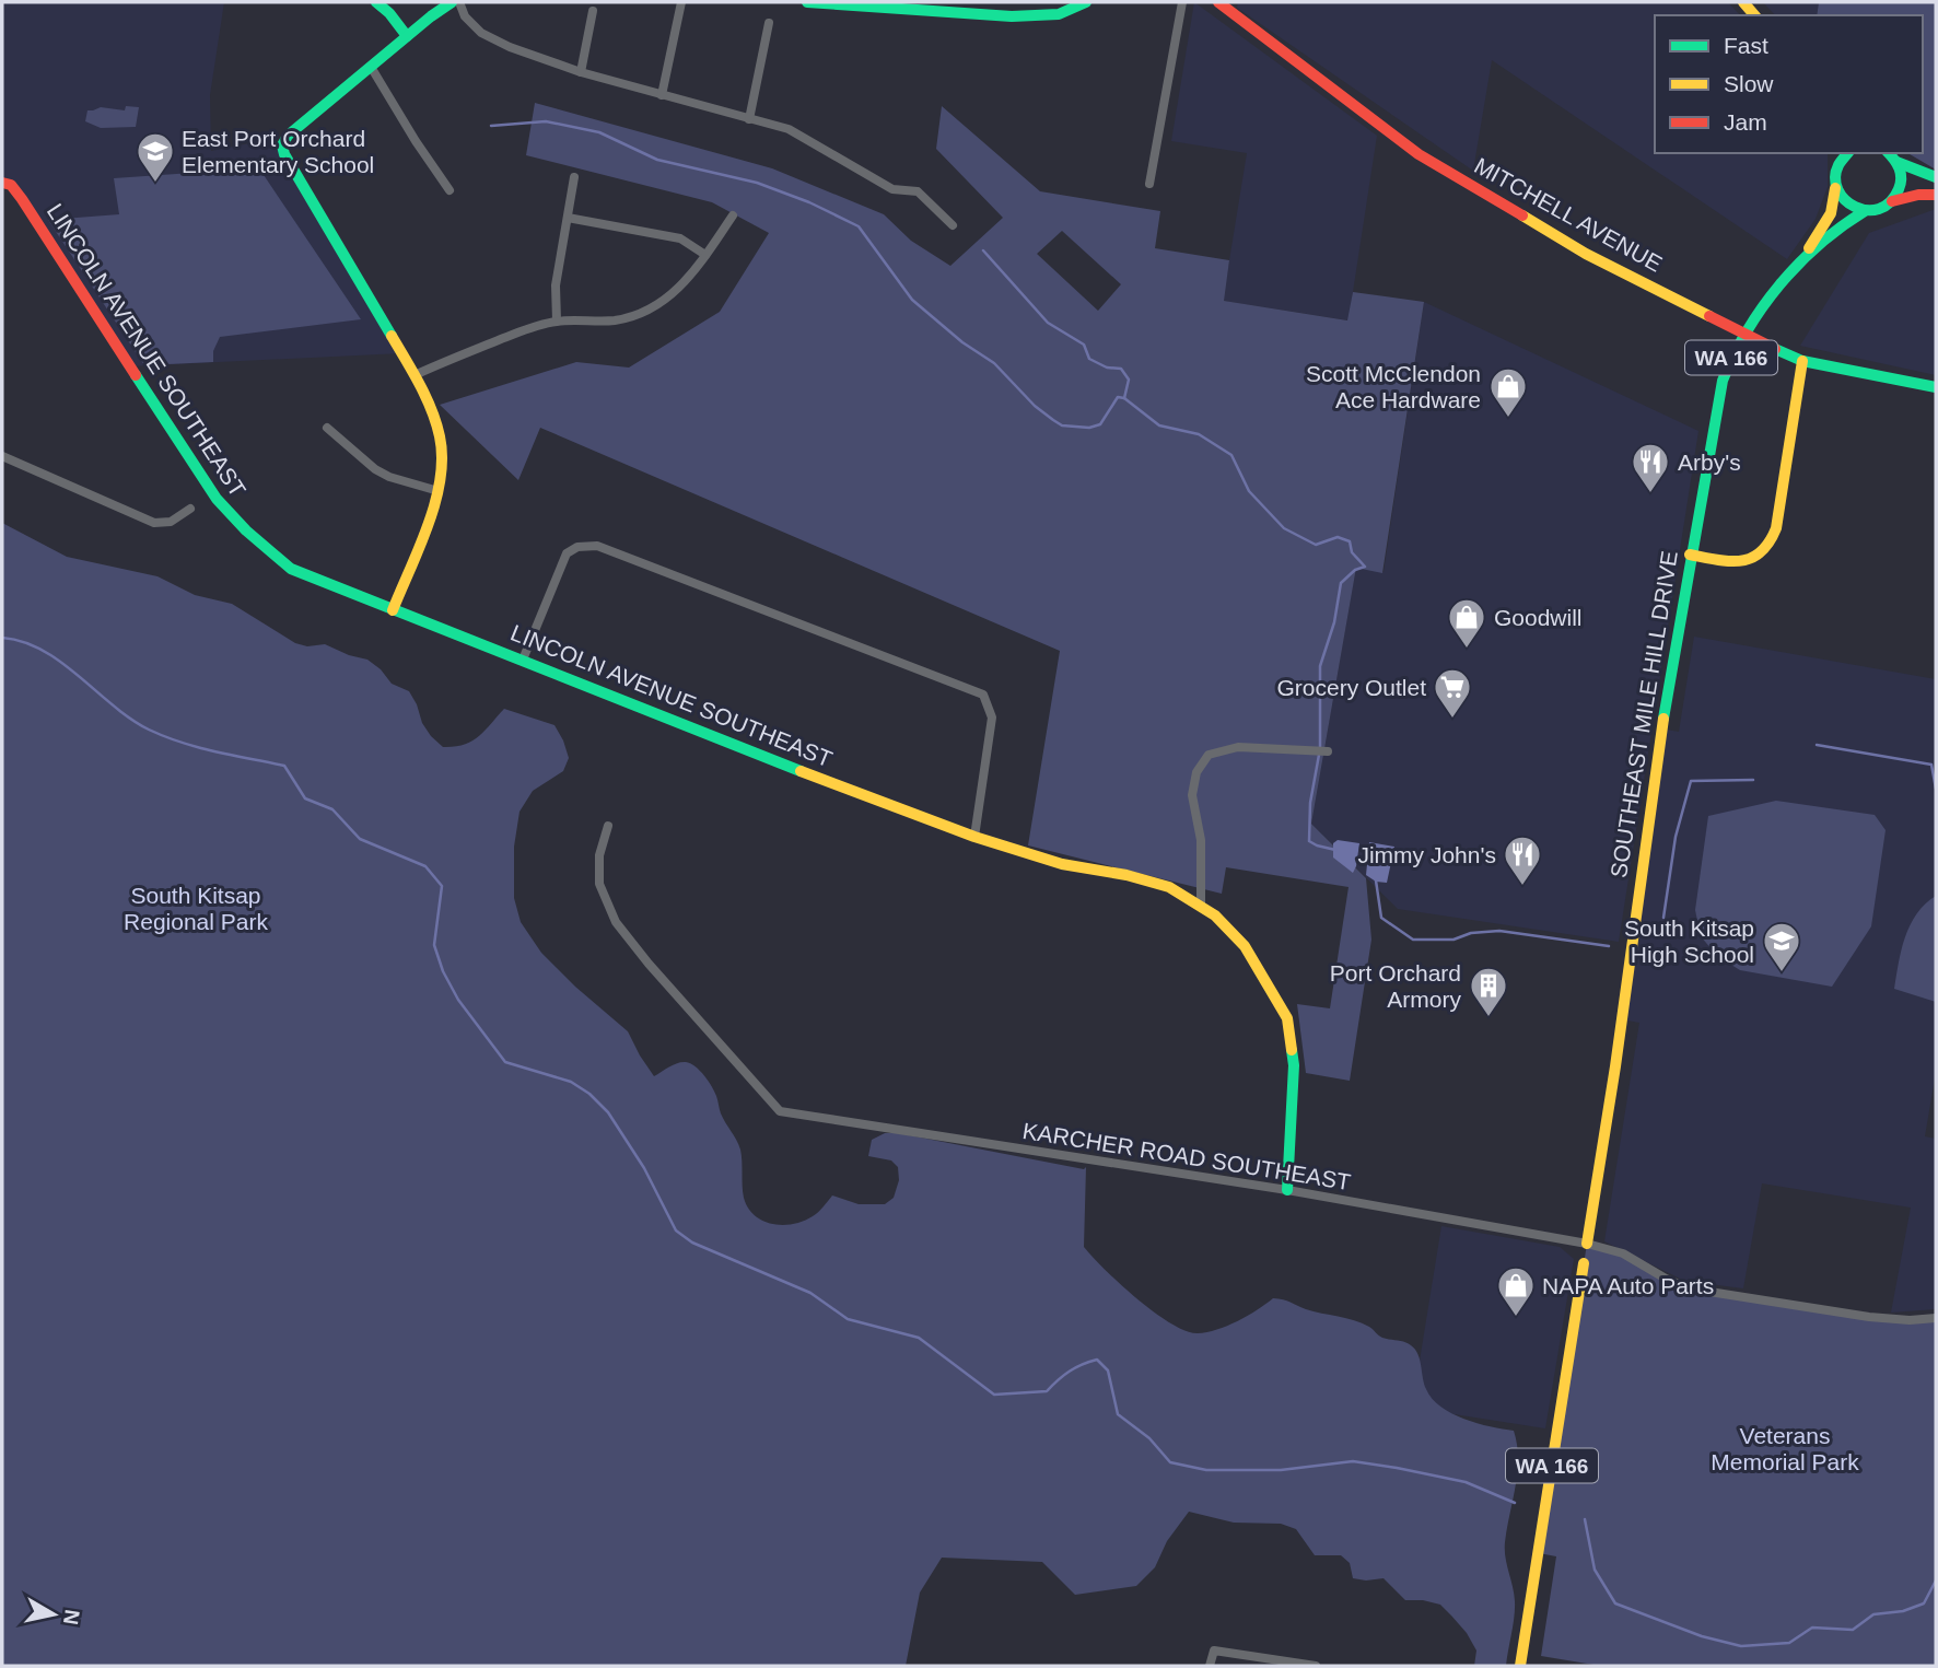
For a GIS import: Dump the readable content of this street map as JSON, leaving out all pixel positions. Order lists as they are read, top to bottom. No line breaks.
{"streets":{"street":["MITCHELL AVENUE","LINCOLN AVENUE SOUTHEAST","WA 166","SOUTHEAST MILE HILL DRIVE","KARCHER ROAD SOUTHEAST"]},"crossings":[["LINCOLN AVENUE SOUTHEAST","KARCHER ROAD SOUTHEAST"],["WA 166","SOUTHEAST MILE HILL DRIVE"],["WA 166","KARCHER ROAD SOUTHEAST"],["SOUTHEAST MILE HILL DRIVE","KARCHER ROAD SOUTHEAST"]],"parks":["South Kitsap Regional Park","Veterans Memorial Park"],"places":{"school or university":["East Port Orchard Elementary School","South Kitsap High School"],"shop":["Scott McClendon Ace Hardware","Goodwill","NAPA Auto Parts"],"restaurant":["Arby's","Jimmy John's"],"supermarket":["Grocery Outlet"],"building":["Port Orchard Armory"]},"legend":["Fast","Slow","Jam"],"north":"right"}
